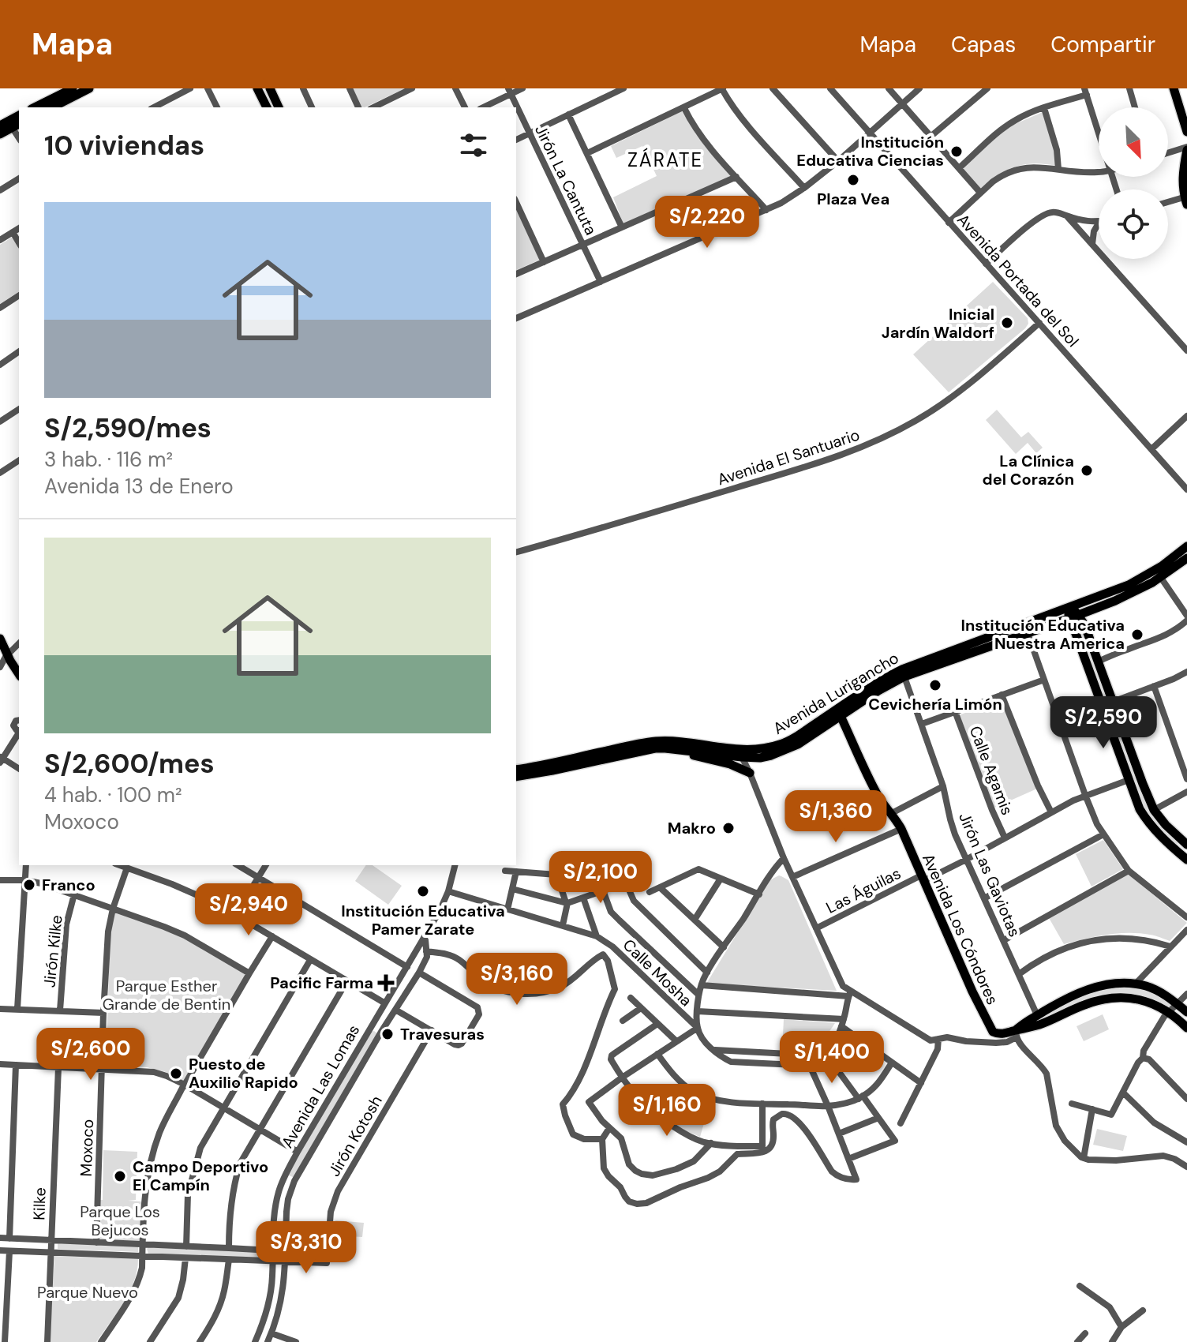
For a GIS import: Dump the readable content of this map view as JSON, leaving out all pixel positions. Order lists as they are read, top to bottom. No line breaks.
{"streets":{"main road":["Avenida Lurigancho","Avenida Los Cóndores"],"street":["Jirón La Cantuta","Avenida Portada del Sol","Avenida El Santuario","Calle Agamis","Jirón Las Gaviotas","Las Águilas","Jirón Kilke","Calle Mosha","Avenida Las Lomas","Jirón Kotosh","Moxoco","Kilke"]},"crossings":[["Avenida Portada del Sol","Avenida El Santuario"],["Avenida Lurigancho","Jirón Las Gaviotas"],["Avenida Lurigancho","Avenida Los Cóndores"],["Calle Agamis","Las Águilas"],["Jirón Las Gaviotas","Las Águilas"],["Las Águilas","Avenida Los Cóndores"],["Calle Mosha","Avenida Las Lomas"],["Avenida Las Lomas","Jirón Kotosh"]],"districts":["ZÁRATE"],"parks":["Parque Esther Grande de Bentin","Parque Los Bejucos","Parque Nuevo"],"places":{"other":["Institución Educativa Ciencias","Plaza Vea","Inicial Jardín Waldorf","La Clínica del Corazón","Institución Educativa Nuestra America","Cevichería Limón","Makro","Franco","Institución Educativa Pamer Zarate","Travesuras","Puesto de Auxilio Rapido","Campo Deportivo El Campín"],"health":["Pacific Farma"]},"north":"bottom right","page":{"header":"Mapa","nav":["Mapa","Capas","Compartir"],"heading":"10 viviendas","list":[{"name":"S/2,590/mes","note":"3 hab. · 116 m² · Avenida 13 de Enero"},{"name":"S/2,600/mes","note":"4 hab. · 100 m² · Moxoco"}],"price":["S/2,220","S/2,590","S/1,360","S/2,100","S/2,940","S/3,160","S/2,600","S/1,400","S/1,160","S/3,310"]}}
